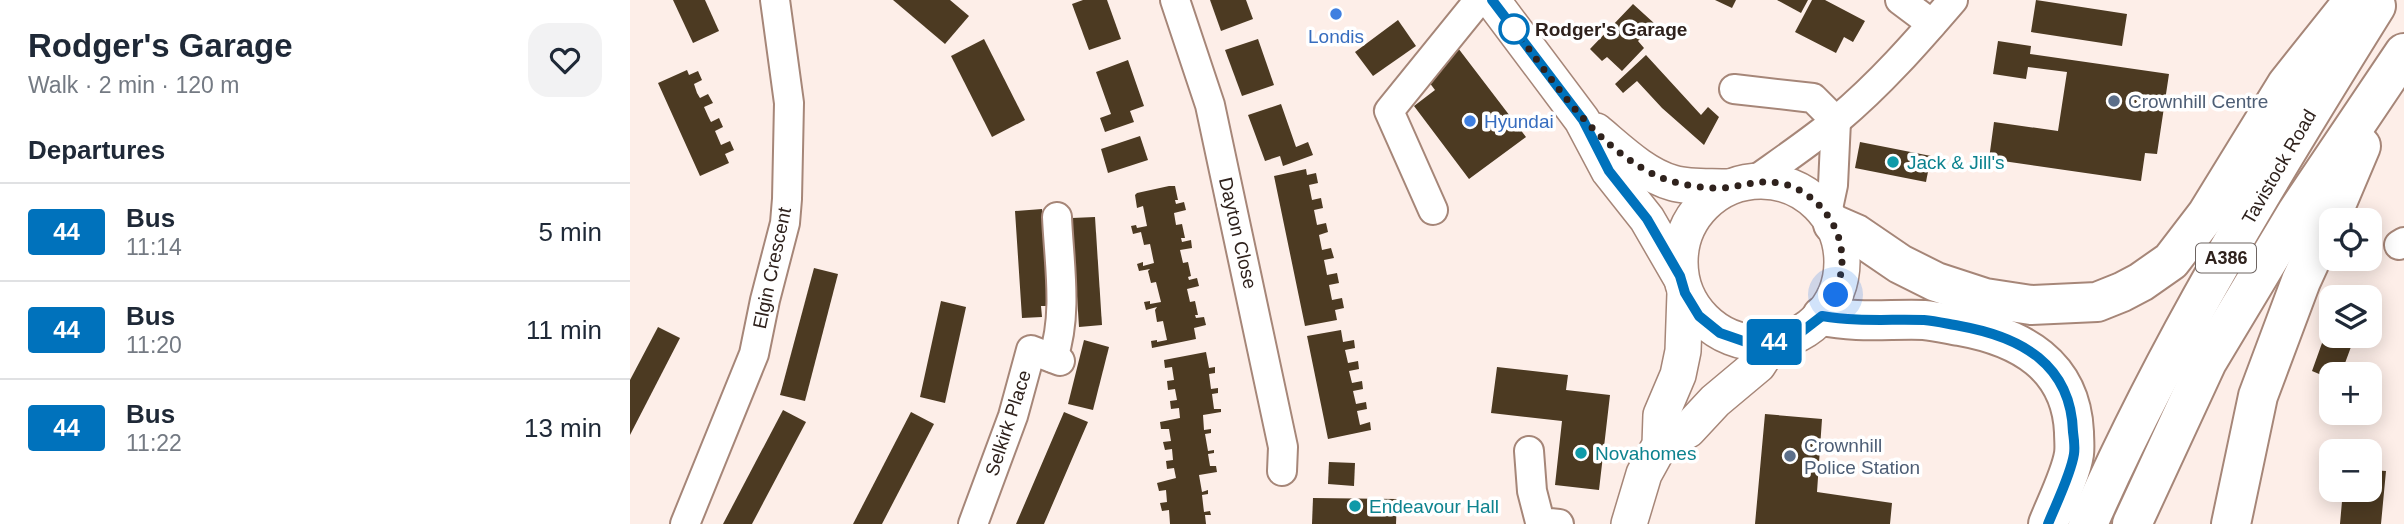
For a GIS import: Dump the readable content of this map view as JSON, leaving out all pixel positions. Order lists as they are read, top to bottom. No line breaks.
{"streets":{"highway":["Tavistock Road","A386"],"street":["Dayton Close","Elgin Crescent","Selkirk Place"]},"places":["Londis","Rodger's Garage","Crownhill Centre","Hyundai","Jack & Jill's","Novahomes","Crownhill Police Station","Endeavour Hall"],"lines":["bus line 44"],"page":{"heading":[["Rodger's Garage","Walk · 2 min · 120 m"],"Departures"],"on_map":"44","list":[{"mark":"44","name":"Bus","note":"11:14","value":"5 min"},{"mark":"44","name":"Bus","note":"11:20","value":"11 min"},{"mark":"44","name":"Bus","note":"11:22","value":"13 min"}],"map_buttons":["+","−"]}}
